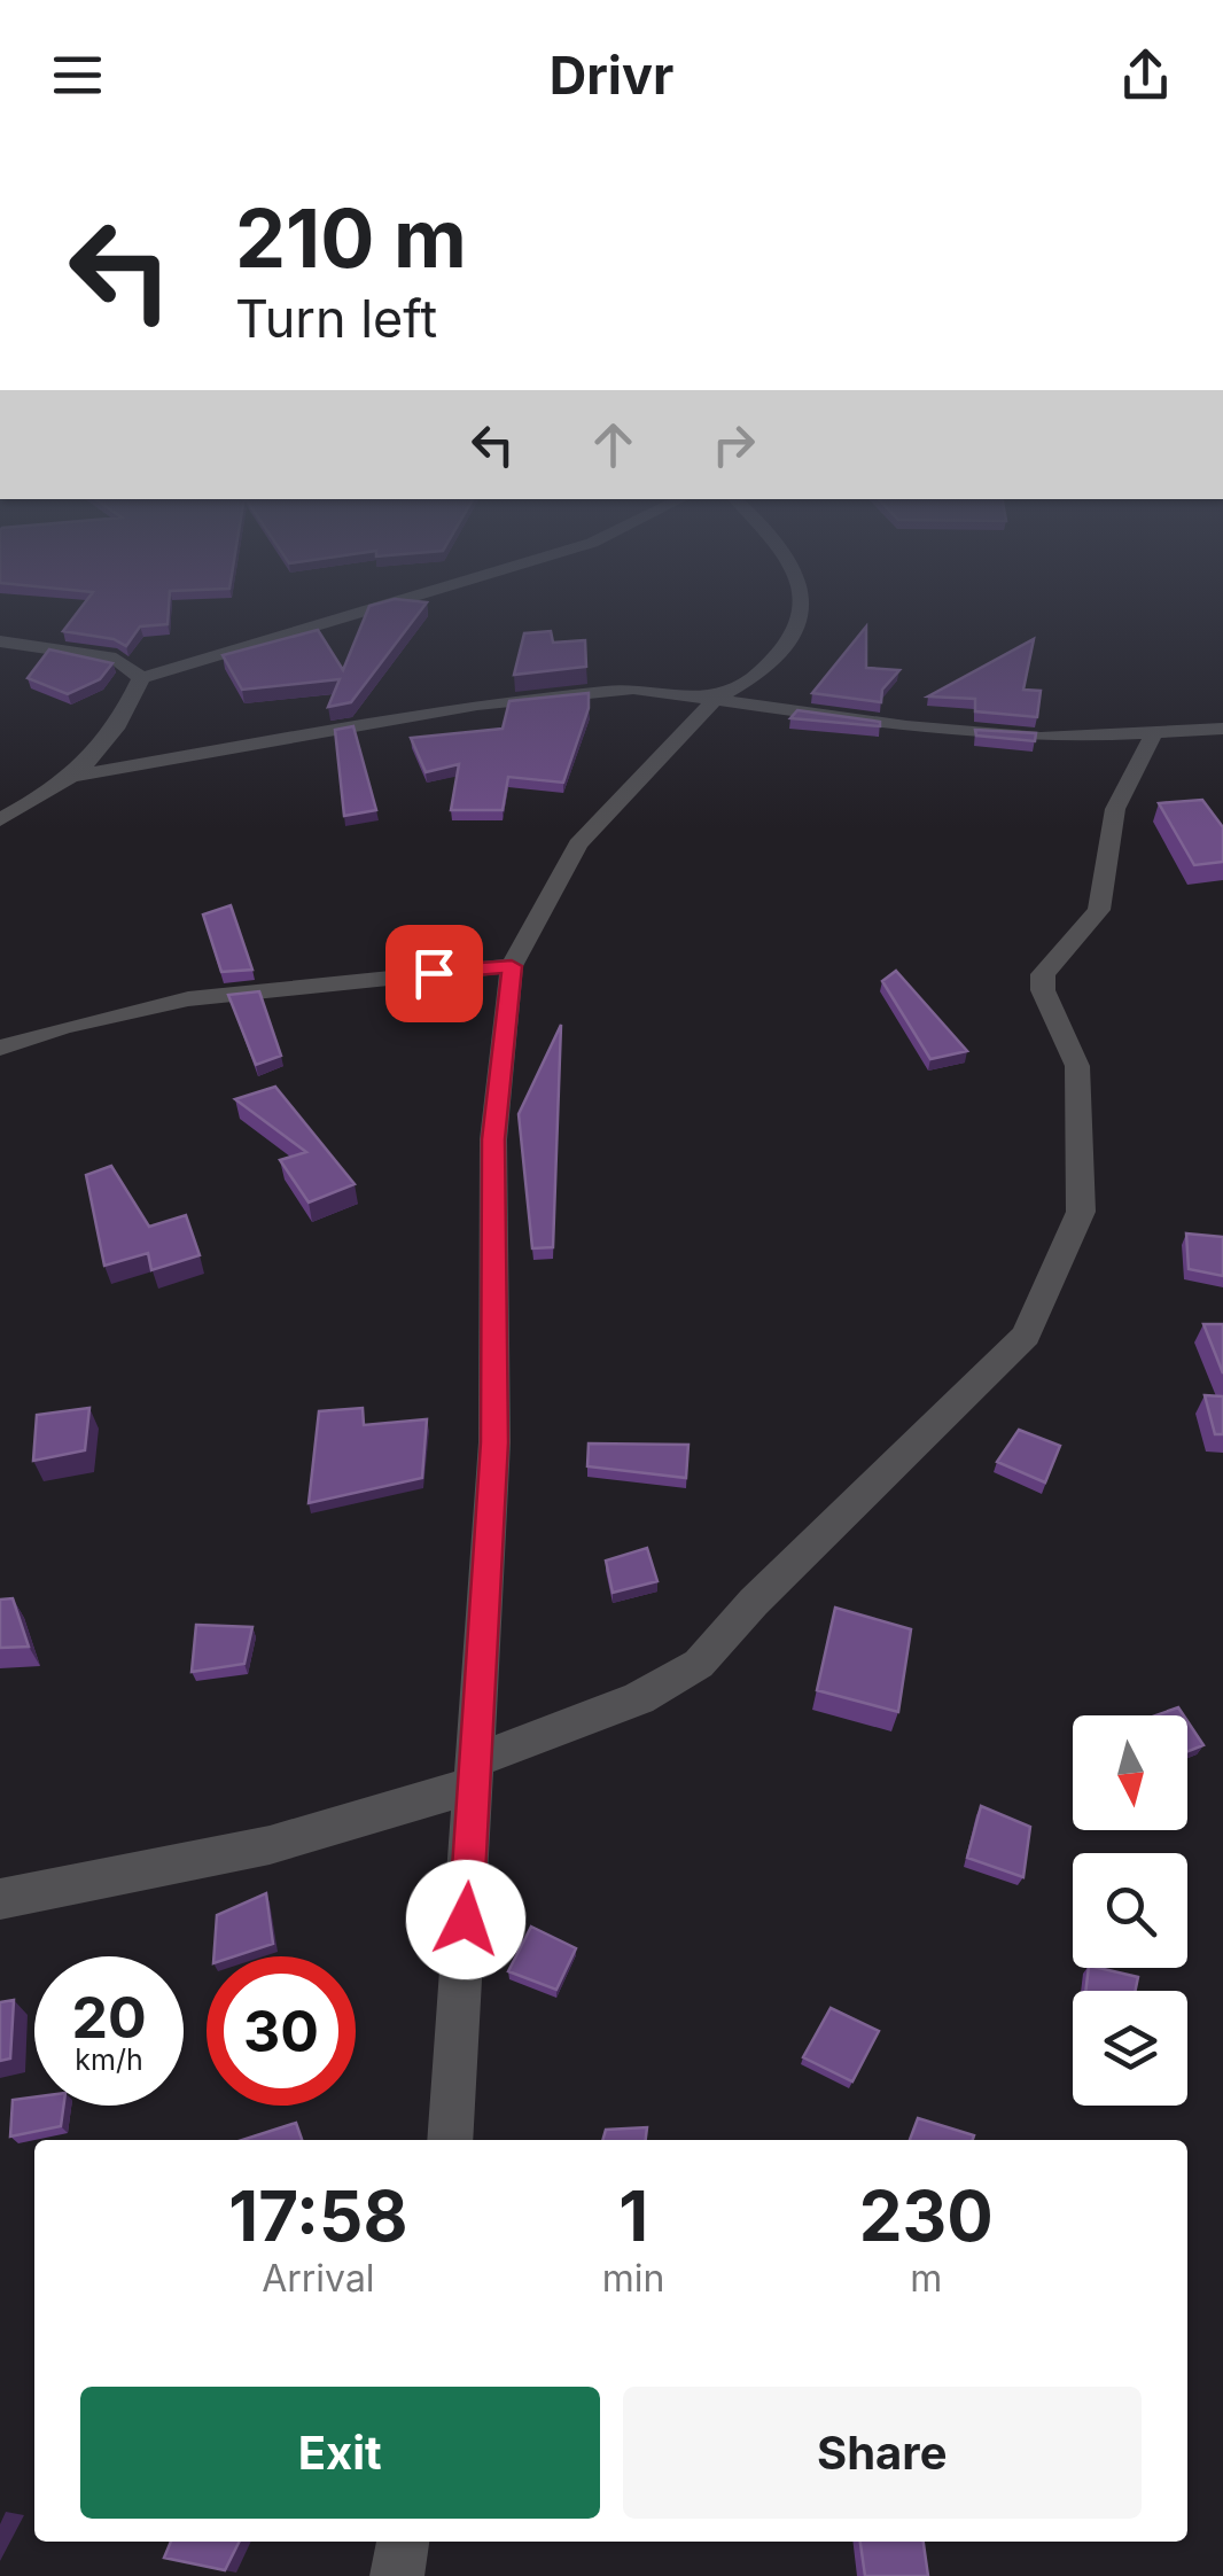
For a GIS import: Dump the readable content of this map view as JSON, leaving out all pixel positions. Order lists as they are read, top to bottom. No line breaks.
{"north":"bottom","page":{"header":"Drivr","turn":["210 m","Turn left"],"speed":"20 km/h","limit":"30","eta":["17:58","Arrival","1","min","230","m"],"buttons":["Exit","Share"]}}
